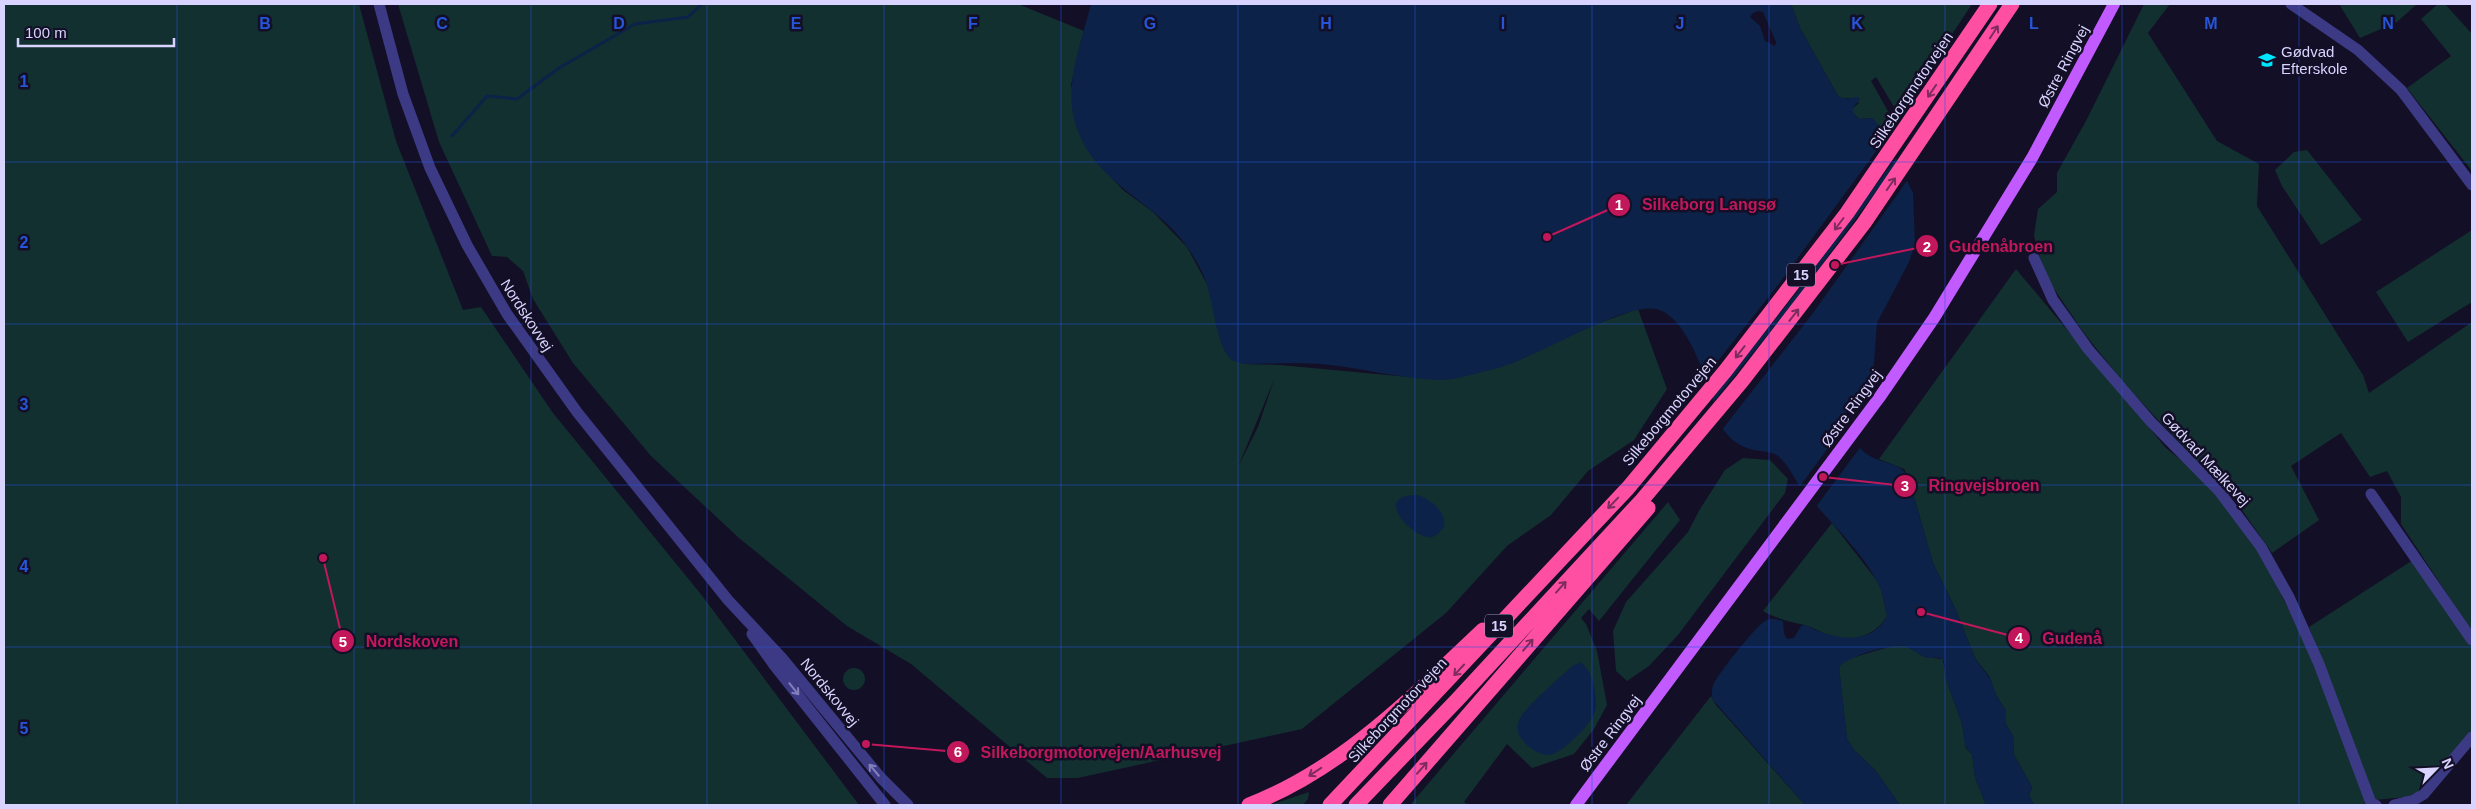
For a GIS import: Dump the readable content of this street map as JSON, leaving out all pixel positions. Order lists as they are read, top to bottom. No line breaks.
{"streets":{"highway":["Silkeborgmotorvejen","15"],"main road":["Østre Ringvej"],"street":["Nordskovvej","Gødvad Mælkevej"]},"places":{"school or university":["Gødvad Efterskole"],"other":["Silkeborg Langsø","Gudenåbroen","Ringvejsbroen","Nordskoven","Gudenå","Silkeborgmotorvejen/Aarhusvej"]},"scale_bar":"100 m","north":"top right","grid":{"columns":["B","C","D","E","F","G","H","I","J","K","L","M","N"],"rows":["1","2","3","4","5"]}}
